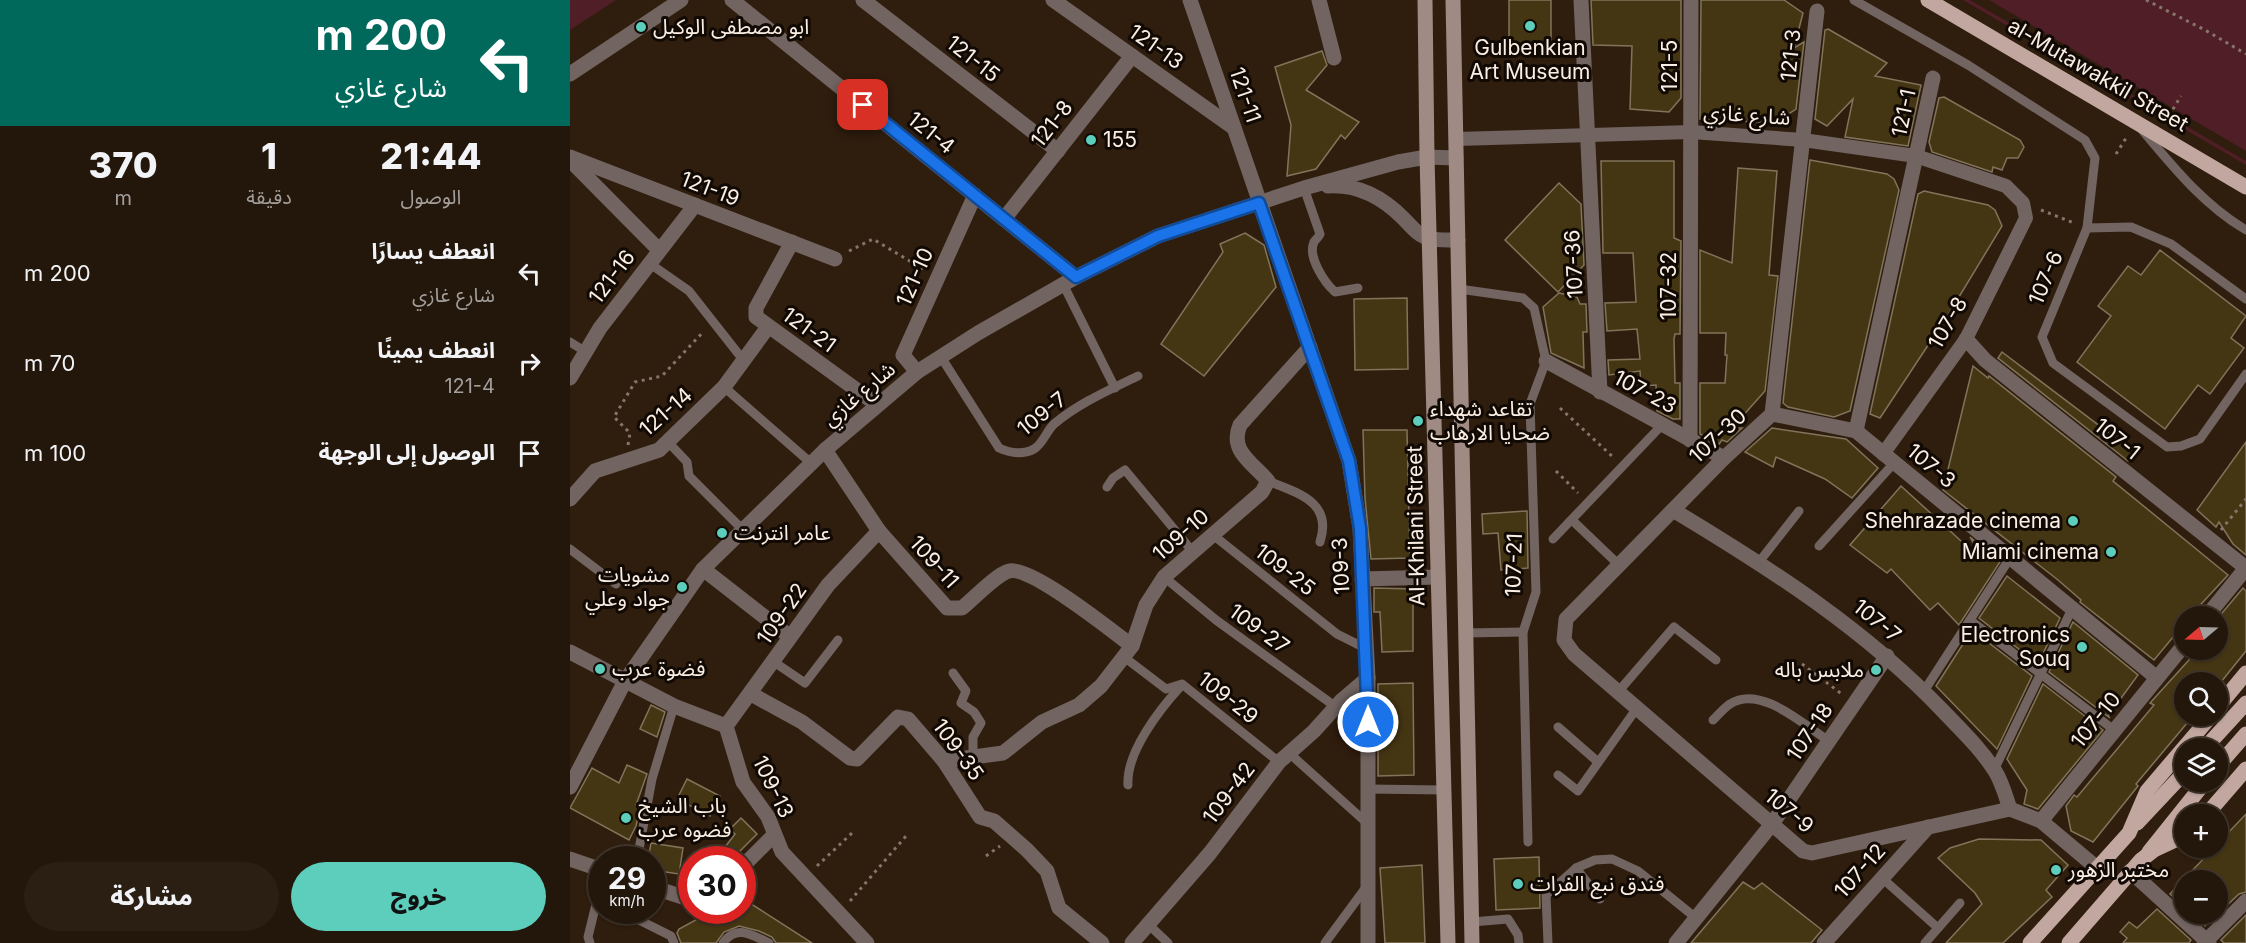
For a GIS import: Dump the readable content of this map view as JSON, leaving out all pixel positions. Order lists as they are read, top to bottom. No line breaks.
{"streets":{"main road":["al-Mutawakkil Street","Al-Khilani Street"],"street":["121-13","121-3","121-15","121-5","121-11","121-1","شارع غازي","121-8","121-4","121-19","107-36","121-16","121-10","107-32","107-8","121-21","107-23","121-14","107-30","107-1","107-3","109-10","109-11","109-3","109-22","107-7","107-10","107-18","109-35","109-13","109-42","107-9","107-12"],"lane":["107-6","109-7","107-21","109-25","109-27","109-29"]},"crossings":[["121-13","121-11"],["121-13","121-8"],["121-3","شارع غازي"],["121-3","107-30"],["121-15","121-8"],["121-5","شارع غازي"],["121-5","107-32"],["121-11","شارع غازي"],["121-11","109-3"],["121-1","شارع غازي"],["شارع غازي","121-4"],["شارع غازي","107-36"],["شارع غازي","121-10"],["شارع غازي","107-32"],["شارع غازي","107-8"],["شارع غازي","121-21"],["شارع غازي","109-7"],["شارع غازي","107-30"],["شارع غازي","Al-Khilani Street"],["شارع غازي","109-11"],["شارع غازي","109-3"],["121-8","121-4"],["121-4","121-10"],["121-19","121-16"],["121-19","121-21"],["107-36","107-23"],["107-32","107-23"],["107-8","107-1"],["107-8","107-3"],["121-21","121-14"],["107-23","107-30"],["107-23","107-21"],["107-30","107-3"],["107-30","107-7"],["107-30","107-9"],["107-3","107-10"],["109-10","109-11"],["109-10","109-25"],["109-10","109-27"],["109-10","109-29"],["109-10","109-35"],["109-11","109-22"],["109-11","109-29"],["109-3","109-25"],["109-3","109-29"],["109-3","109-42"],["109-22","109-35"],["109-22","109-13"],["107-7","107-18"],["107-7","107-9"],["109-27","109-42"],["109-29","109-42"],["107-18","107-9"],["107-9","107-12"]],"places":["Gulbenkian Art Museum","ابو مصطفى الوكيل","155","تقاعد شهداء ضحايا الارهاب","Shehrazade cinema","عامر انترنت","Miami cinema","مشويات جواد وعلي","Electronics Souq","فضوة عرب","ملابس باله","باب الشيخ فضوه عرب","مختبر الزهور","فندق نبع الفرات"],"north":"left","page":{"turn":["200 m","شارع غازي"],"eta":["21:44","الوصول","1","دقيقة","370","m"],"list":[{"name":"انعطف يسارًا","note":"شارع غازي","value":"200 m"},{"name":"انعطف يمينًا","note":"121-4","value":"70 m"},{"name":"الوصول إلى الوجهة","value":"100 m"}],"map_buttons":["+","−"],"speed":"29 km/h","limit":"30","buttons":["خروج","مشاركة"]}}
